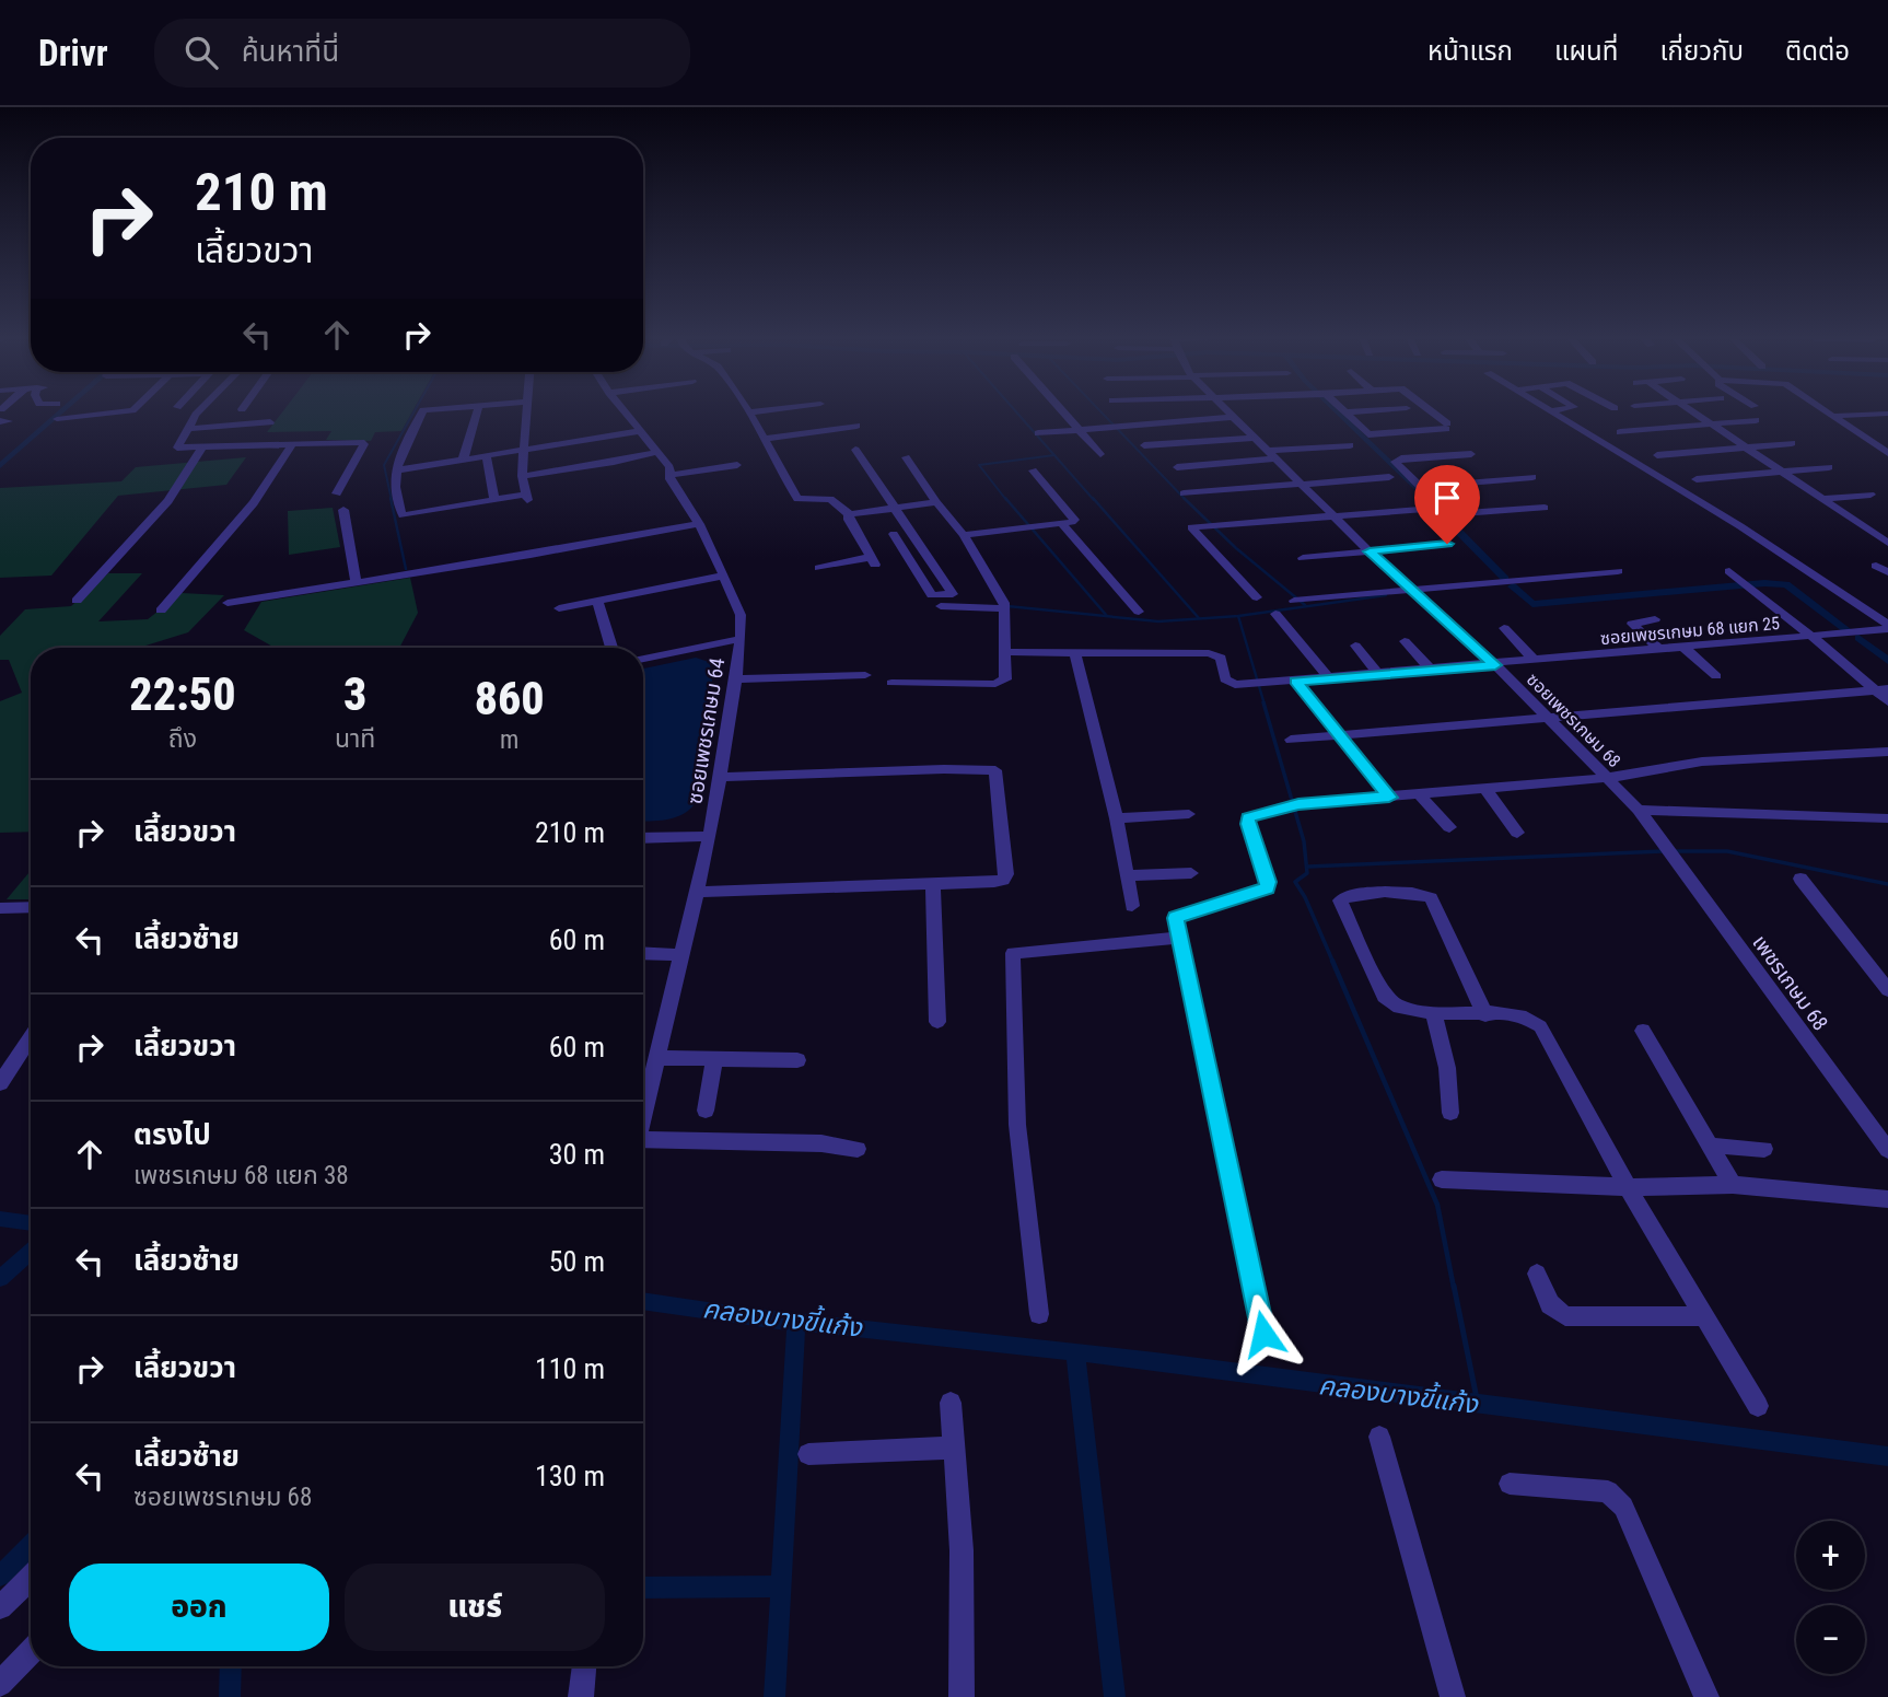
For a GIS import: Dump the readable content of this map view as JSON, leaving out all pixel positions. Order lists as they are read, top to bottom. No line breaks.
{"streets":{"street":["ซอยเพชรเกษม 68 แยก 25","ซอยเพชรเกษม 68","ซอยเพชรเกษม 64","เพชรเกษม 68"]},"crossings":[["ซอยเพชรเกษม 68 แยก 25","ซอยเพชรเกษม 68"],["ซอยเพชรเกษม 68","เพชรเกษม 68"]],"water":["คลองบางขี้แก้ง"],"page":{"header":"Drivr","search":"ค้นหาที่นี่","nav":["หน้าแรก","แผนที่","เกี่ยวกับ","ติดต่อ"],"turn":["210 m","เลี้ยวขวา"],"eta":["22:50","ถึง","3","นาที","860","m"],"list":[{"name":"เลี้ยวขวา","value":"210 m"},{"name":"เลี้ยวซ้าย","value":"60 m"},{"name":"เลี้ยวขวา","value":"60 m"},{"name":"ตรงไป","note":"เพชรเกษม 68 แยก 38","value":"30 m"},{"name":"เลี้ยวซ้าย","value":"50 m"},{"name":"เลี้ยวขวา","value":"110 m"},{"name":"เลี้ยวซ้าย","note":"ซอยเพชรเกษม 68","value":"130 m"}],"map_buttons":["+","−"],"buttons":["ออก","แชร์"]}}
